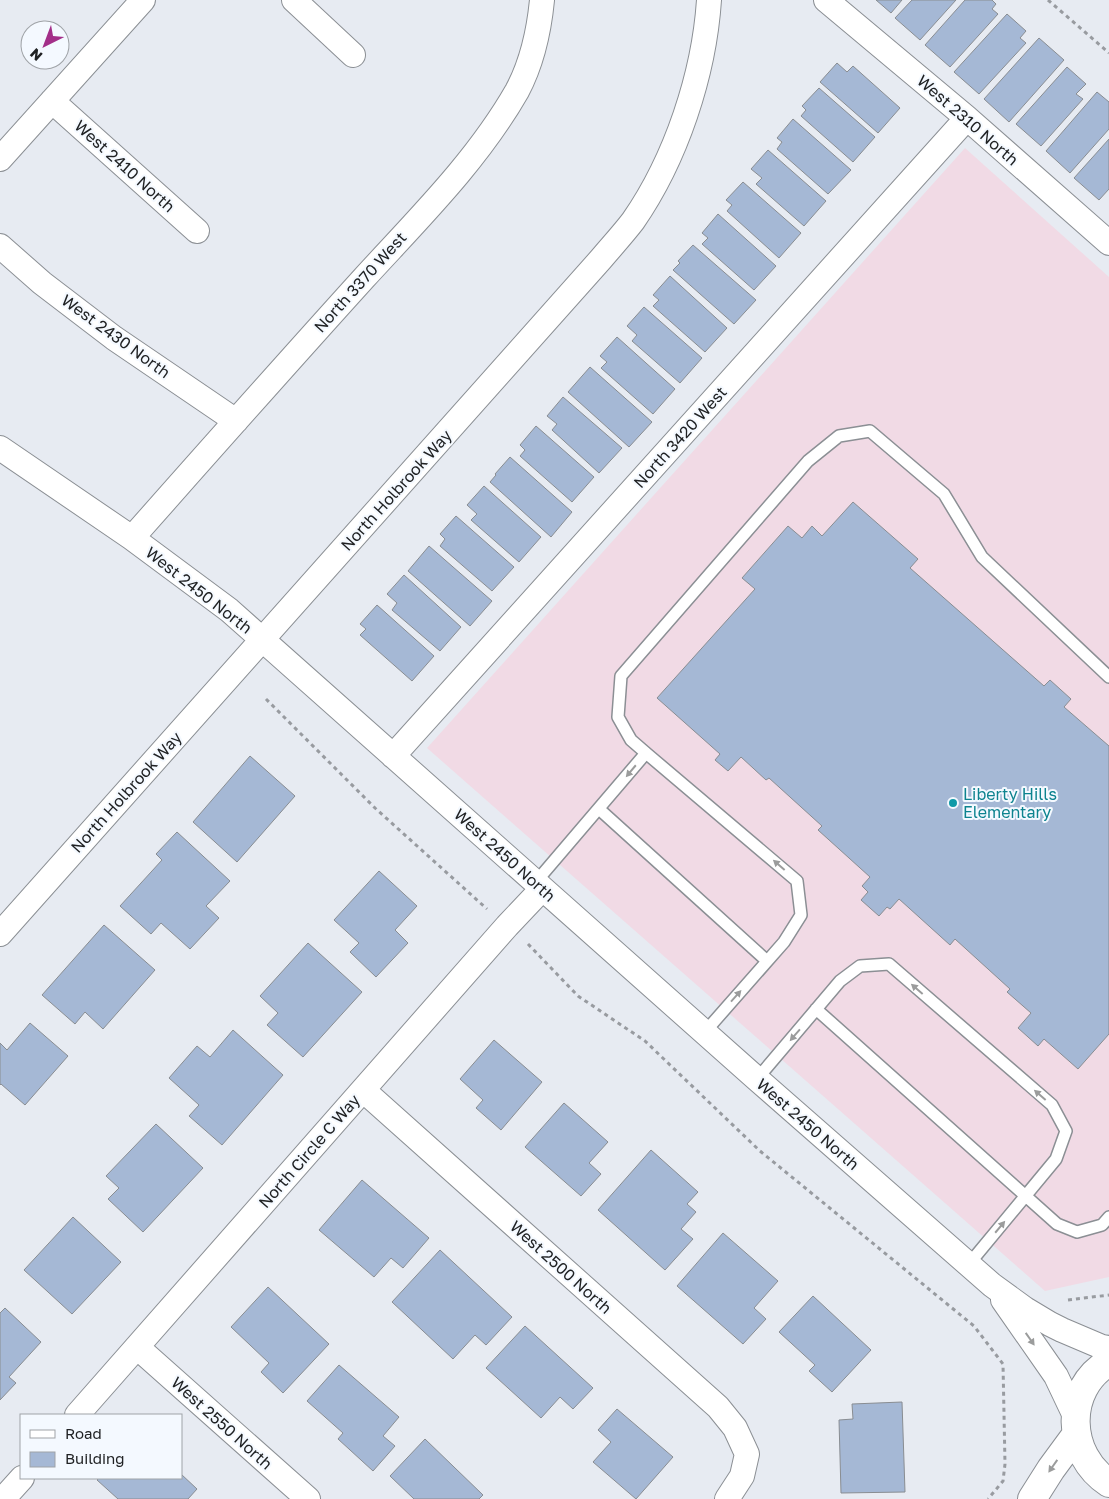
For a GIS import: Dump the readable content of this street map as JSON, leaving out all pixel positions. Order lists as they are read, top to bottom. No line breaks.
{"streets":{"street":["West 2310 North","West 2410 North","North 3370 West","West 2430 North","North 3420 West","North Holbrook Way","West 2450 North","North Circle C Way","West 2500 North","West 2550 North"]},"crossings":[["West 2310 North","North 3420 West"],["North 3370 West","West 2430 North"],["North 3370 West","West 2450 North"],["North 3420 West","West 2450 North"],["North Holbrook Way","West 2450 North"],["West 2450 North","North Circle C Way"],["North Circle C Way","West 2500 North"],["North Circle C Way","West 2550 North"]],"places":["Liberty Hills Elementary"],"legend":["Road","Building"],"north":"bottom left"}
